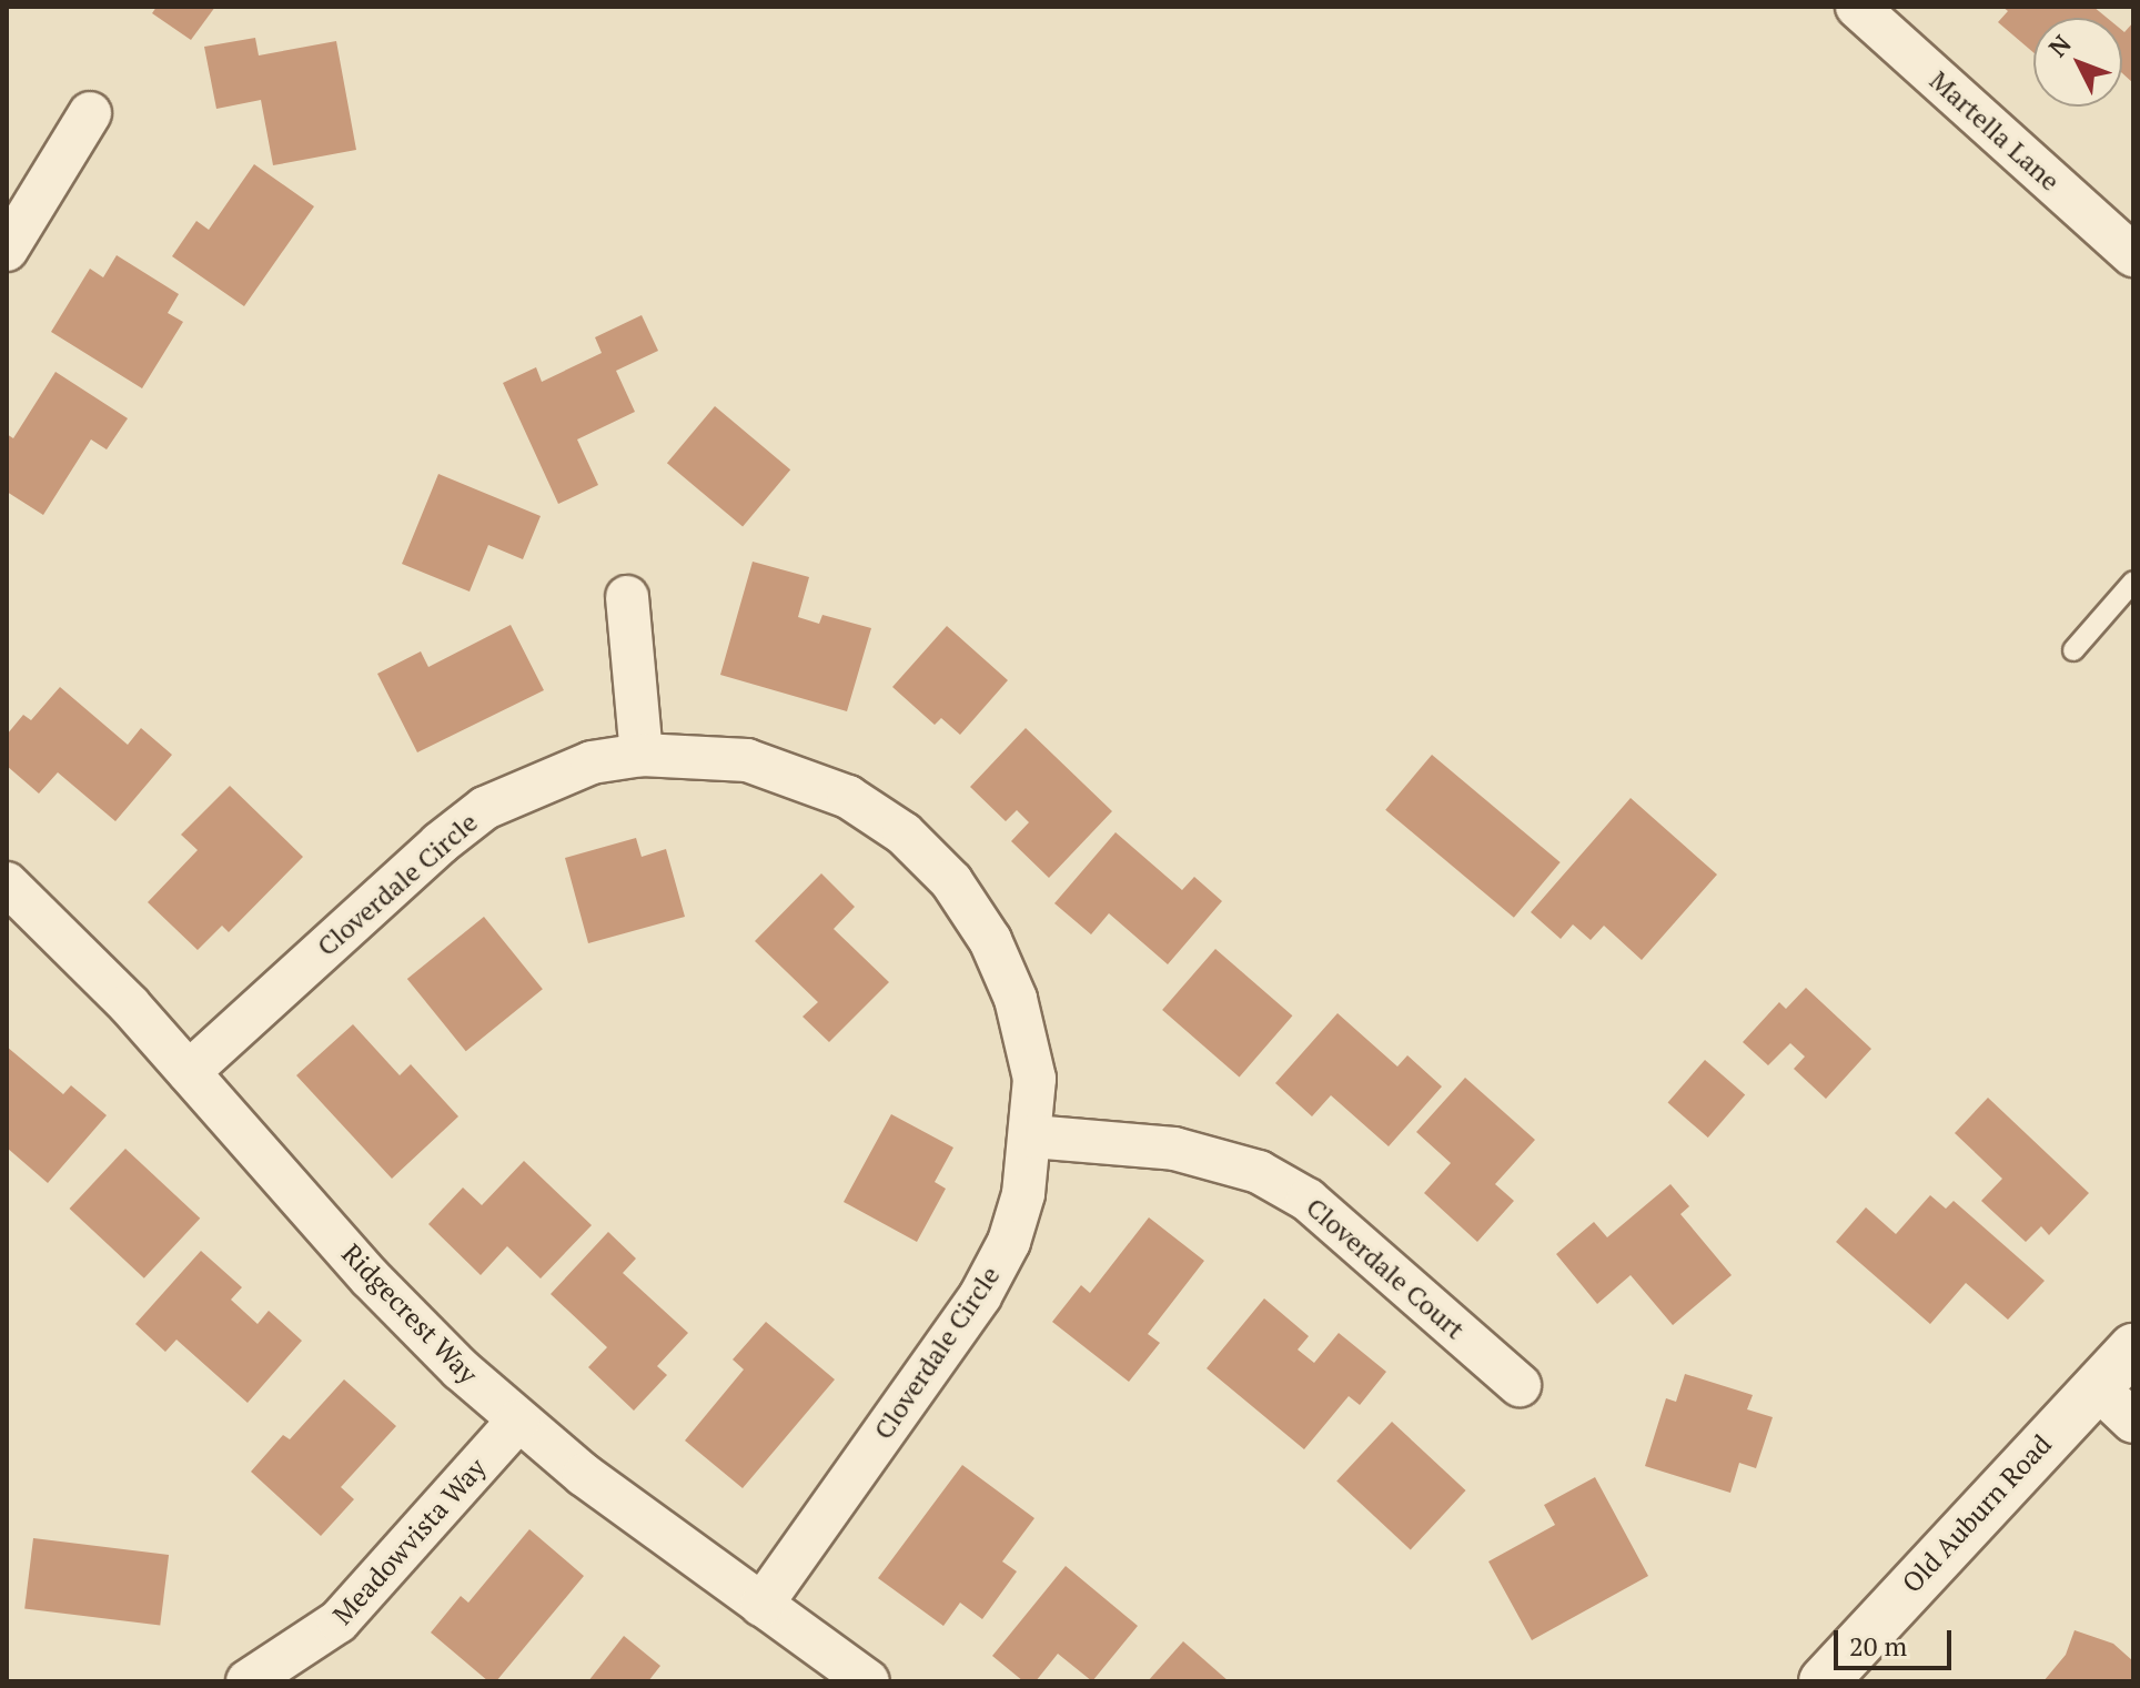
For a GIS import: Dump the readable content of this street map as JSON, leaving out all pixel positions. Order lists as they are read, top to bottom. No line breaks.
{"streets":{"main road":["Old Auburn Road"],"street":["Martella Lane","Cloverdale Circle","Cloverdale Court","Ridgecrest Way","Meadowvista Way"]},"crossings":[["Cloverdale Circle","Cloverdale Court"],["Cloverdale Circle","Ridgecrest Way"],["Ridgecrest Way","Meadowvista Way"]],"scale_bar":"20 m","north":"top left"}
